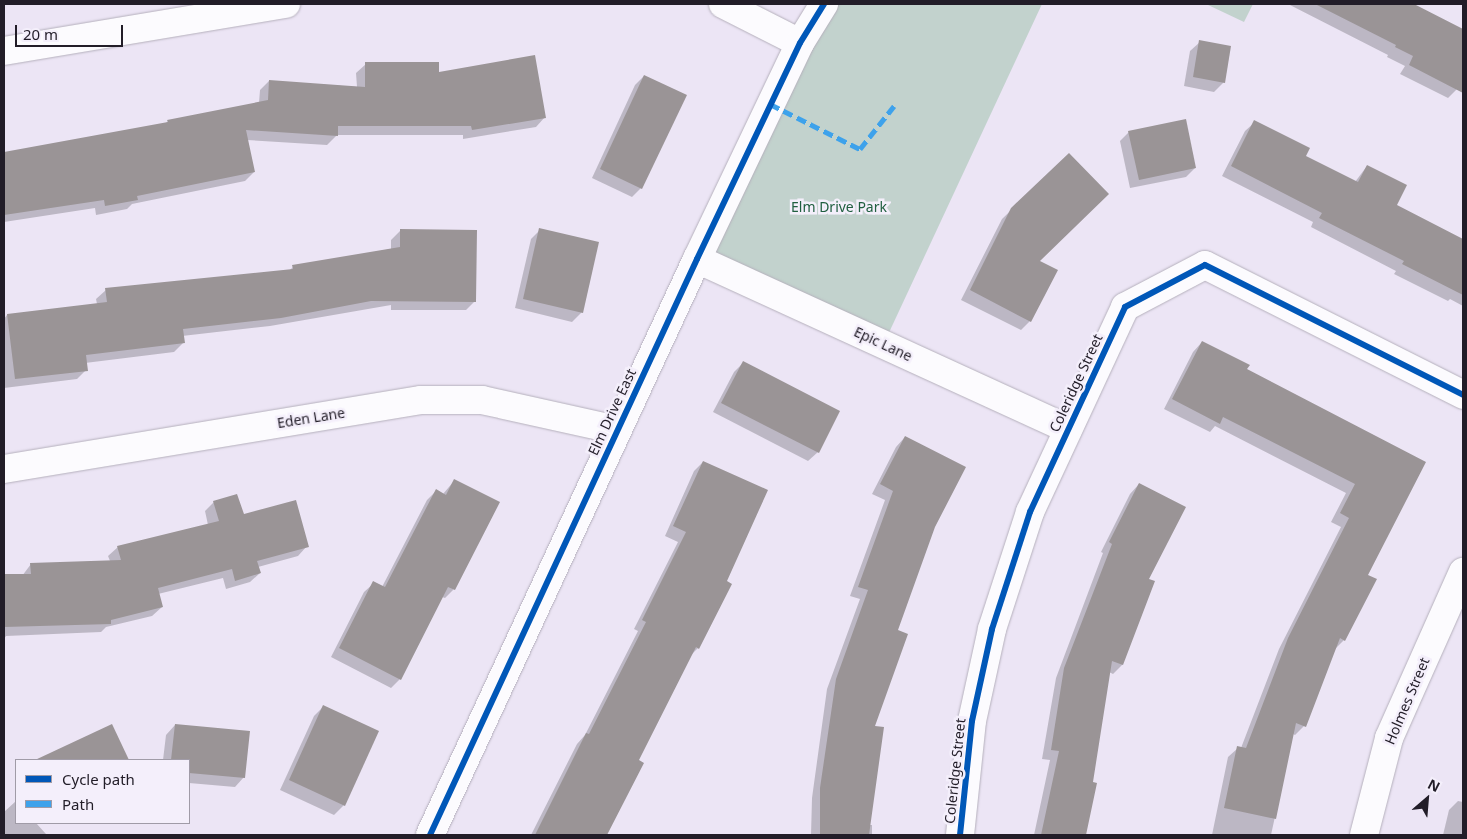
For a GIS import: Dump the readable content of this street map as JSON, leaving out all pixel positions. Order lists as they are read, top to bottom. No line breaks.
{"streets":{"street":["Epic Lane","Coleridge Street","Elm Drive East","Eden Lane","Holmes Street"]},"crossings":[["Epic Lane","Coleridge Street"],["Epic Lane","Elm Drive East"],["Elm Drive East","Eden Lane"]],"parks":["Elm Drive Park"],"legend":["Cycle path","Path"],"scale_bar":"20 m","north":"top right"}
